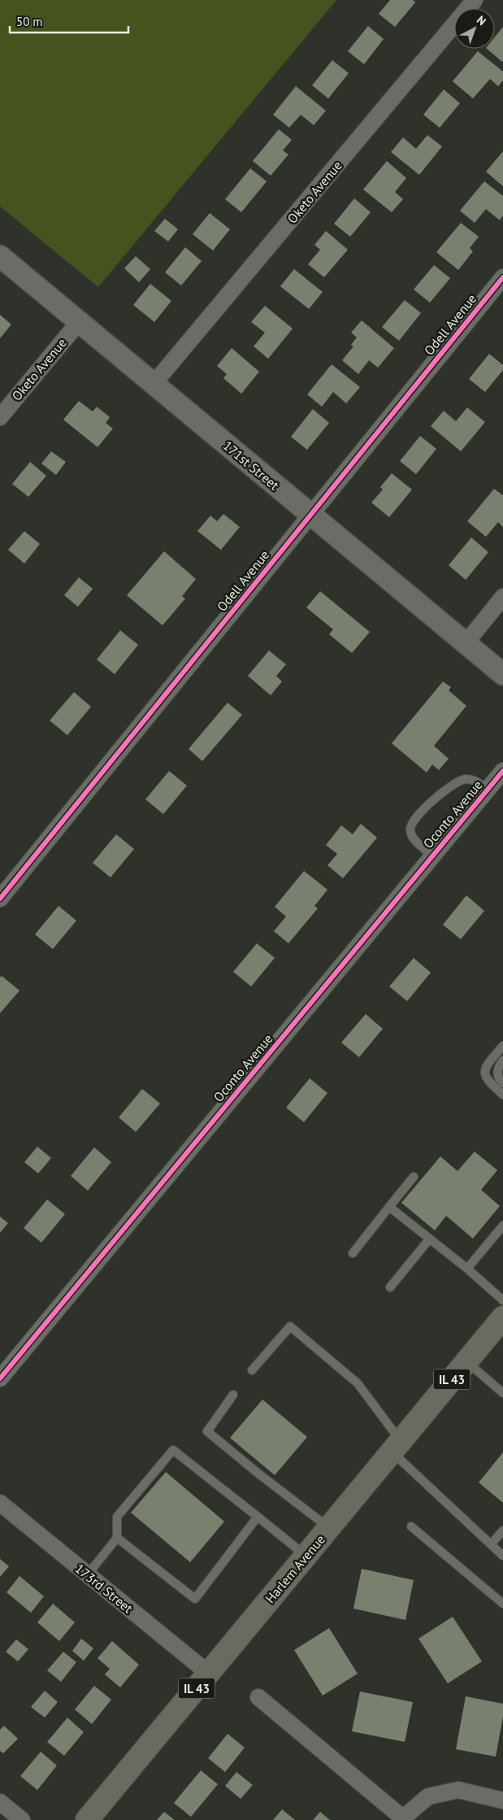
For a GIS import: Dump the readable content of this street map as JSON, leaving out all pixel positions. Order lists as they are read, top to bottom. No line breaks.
{"streets":{"main road":["IL 43","Harlem Avenue"],"street":["Oketo Avenue","Odell Avenue","171st Street","Oconto Avenue","173rd Street"]},"crossings":[["Oketo Avenue","171st Street"],["Odell Avenue","171st Street"],["Harlem Avenue","173rd Street"]],"scale_bar":"50 m","north":"top right"}
